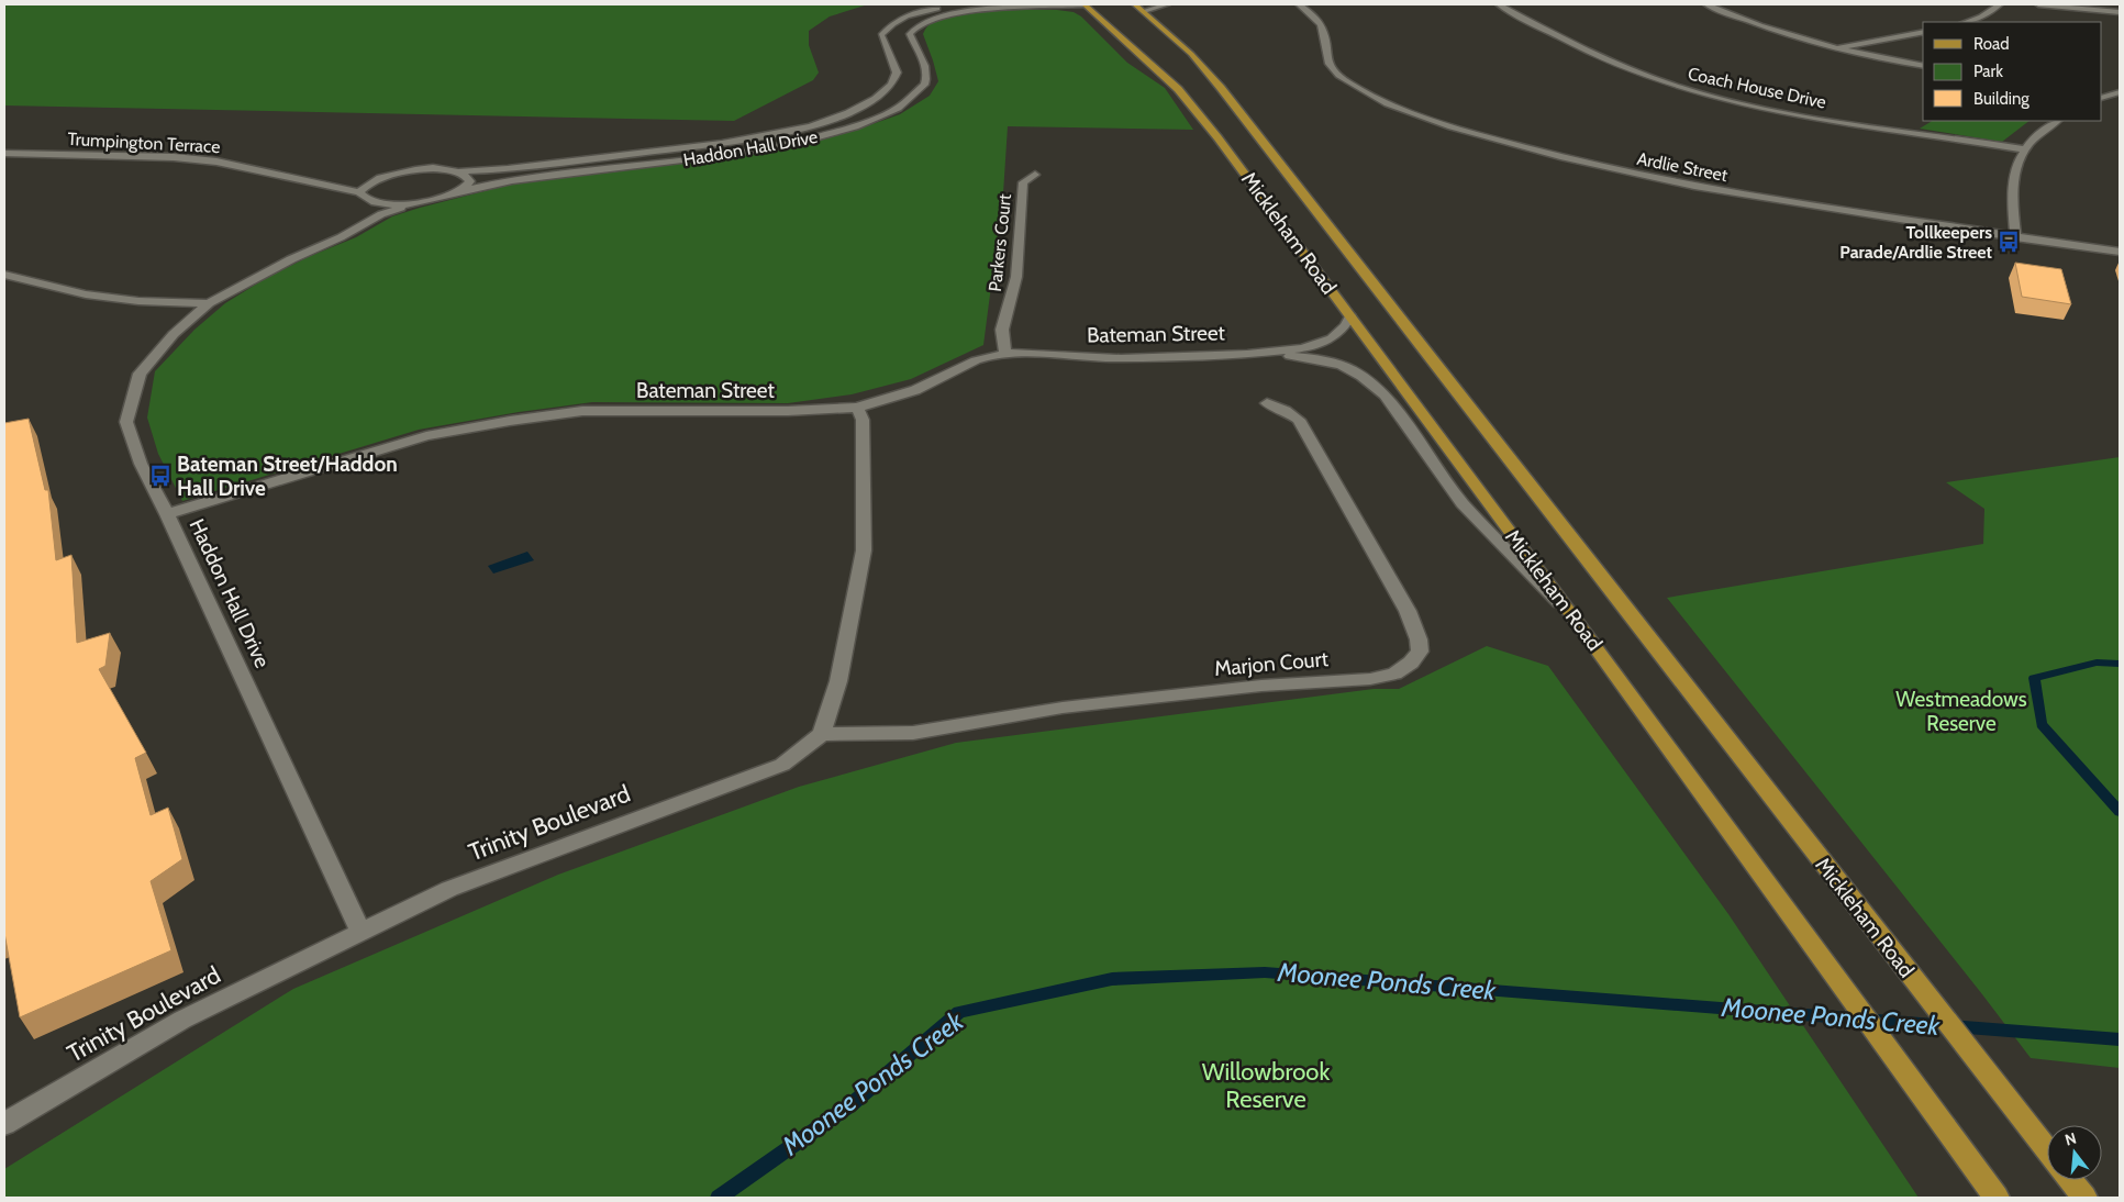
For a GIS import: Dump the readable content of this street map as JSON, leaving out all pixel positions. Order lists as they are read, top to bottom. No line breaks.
{"streets":{"main road":["Mickleham Road"],"street":["Coach House Drive","Trumpington Terrace","Haddon Hall Drive","Ardlie Street","Parkers Court","Bateman Street","Marjon Court","Trinity Boulevard"]},"crossings":[["Trumpington Terrace","Haddon Hall Drive"],["Haddon Hall Drive","Mickleham Road"],["Haddon Hall Drive","Bateman Street"],["Haddon Hall Drive","Trinity Boulevard"],["Mickleham Road","Bateman Street"],["Parkers Court","Bateman Street"],["Marjon Court","Trinity Boulevard"]],"water":["Moonee Ponds Creek"],"parks":["Westmeadows Reserve","Willowbrook Reserve"],"places":{"bus stop":["Tollkeepers Parade/Ardlie Street","Bateman Street/Haddon Hall Drive"]},"legend":["Road","Park","Building"],"north":"top"}
